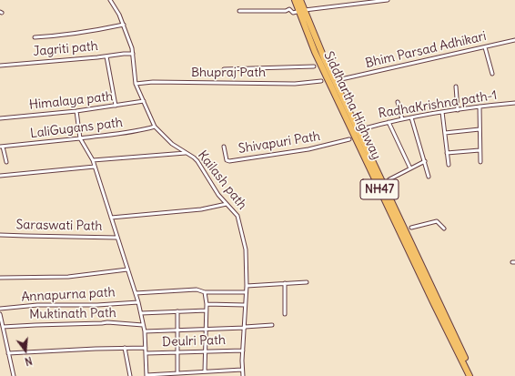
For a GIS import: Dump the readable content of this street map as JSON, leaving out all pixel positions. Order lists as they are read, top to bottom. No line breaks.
{"streets":{"highway":["Siddhartha Highway","NH47"],"street":["Jagriti path","Bhim Parsad Adhikari","Bhupraj Path","Himalaya path","RadhaKrishna path-1","LaliGugans path","Shivapuri Path","Kailash path","Saraswati Path","Annapurna path","Muktinath Path","Deulri Path"]},"crossings":[["Jagriti path","Kailash path"],["Bhupraj Path","Kailash path"],["Himalaya path","Kailash path"],["LaliGugans path","Kailash path"],["Kailash path","Deulri Path"]],"north":"bottom"}
